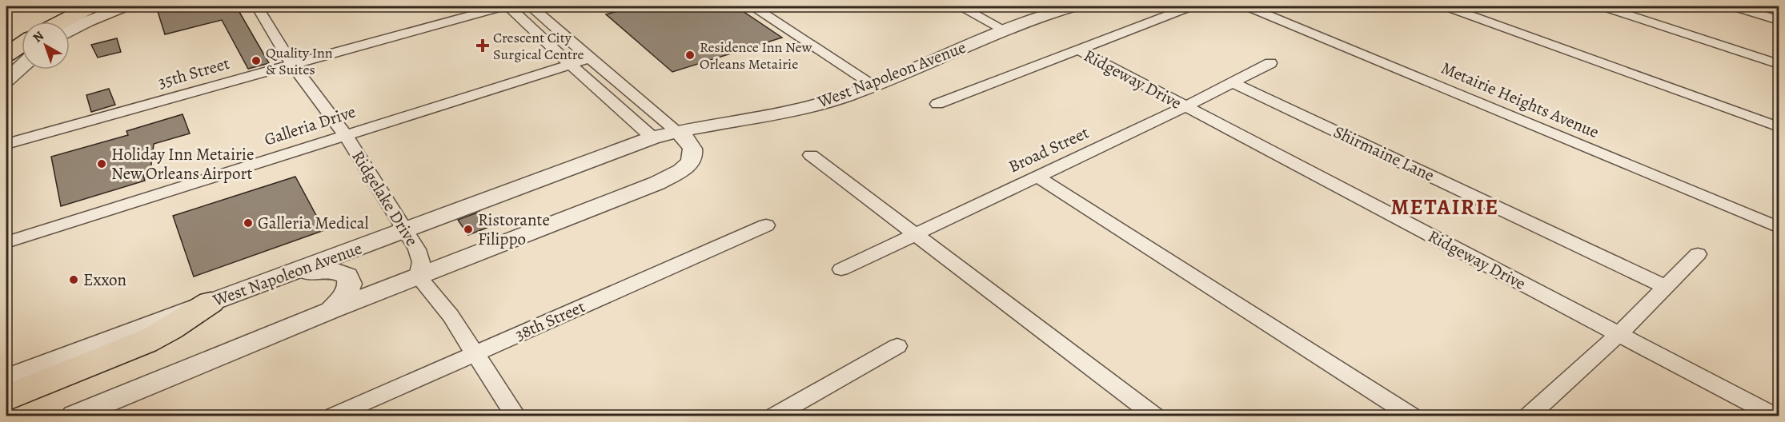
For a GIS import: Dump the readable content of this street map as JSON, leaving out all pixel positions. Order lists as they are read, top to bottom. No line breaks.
{"streets":{"street":["35th Street","West Napoleon Avenue","Ridgeway Drive","Metairie Heights Avenue","Galleria Drive","Broad Street","Shirmaine Lane","Ridgelake Drive","38th Street"]},"crossings":[["35th Street","Ridgelake Drive"],["West Napoleon Avenue","Ridgelake Drive"],["Ridgeway Drive","Broad Street"],["Galleria Drive","Ridgelake Drive"],["Broad Street","Shirmaine Lane"]],"districts":["METAIRIE"],"places":{"health":["Crescent City Surgical Centre"],"other":["Residence Inn New Orleans Metairie","Quality Inn & Suites","Holiday Inn Metairie New Orleans Airport","Galleria Medical","Ristorante Filippo","Exxon"]},"north":"top left"}
